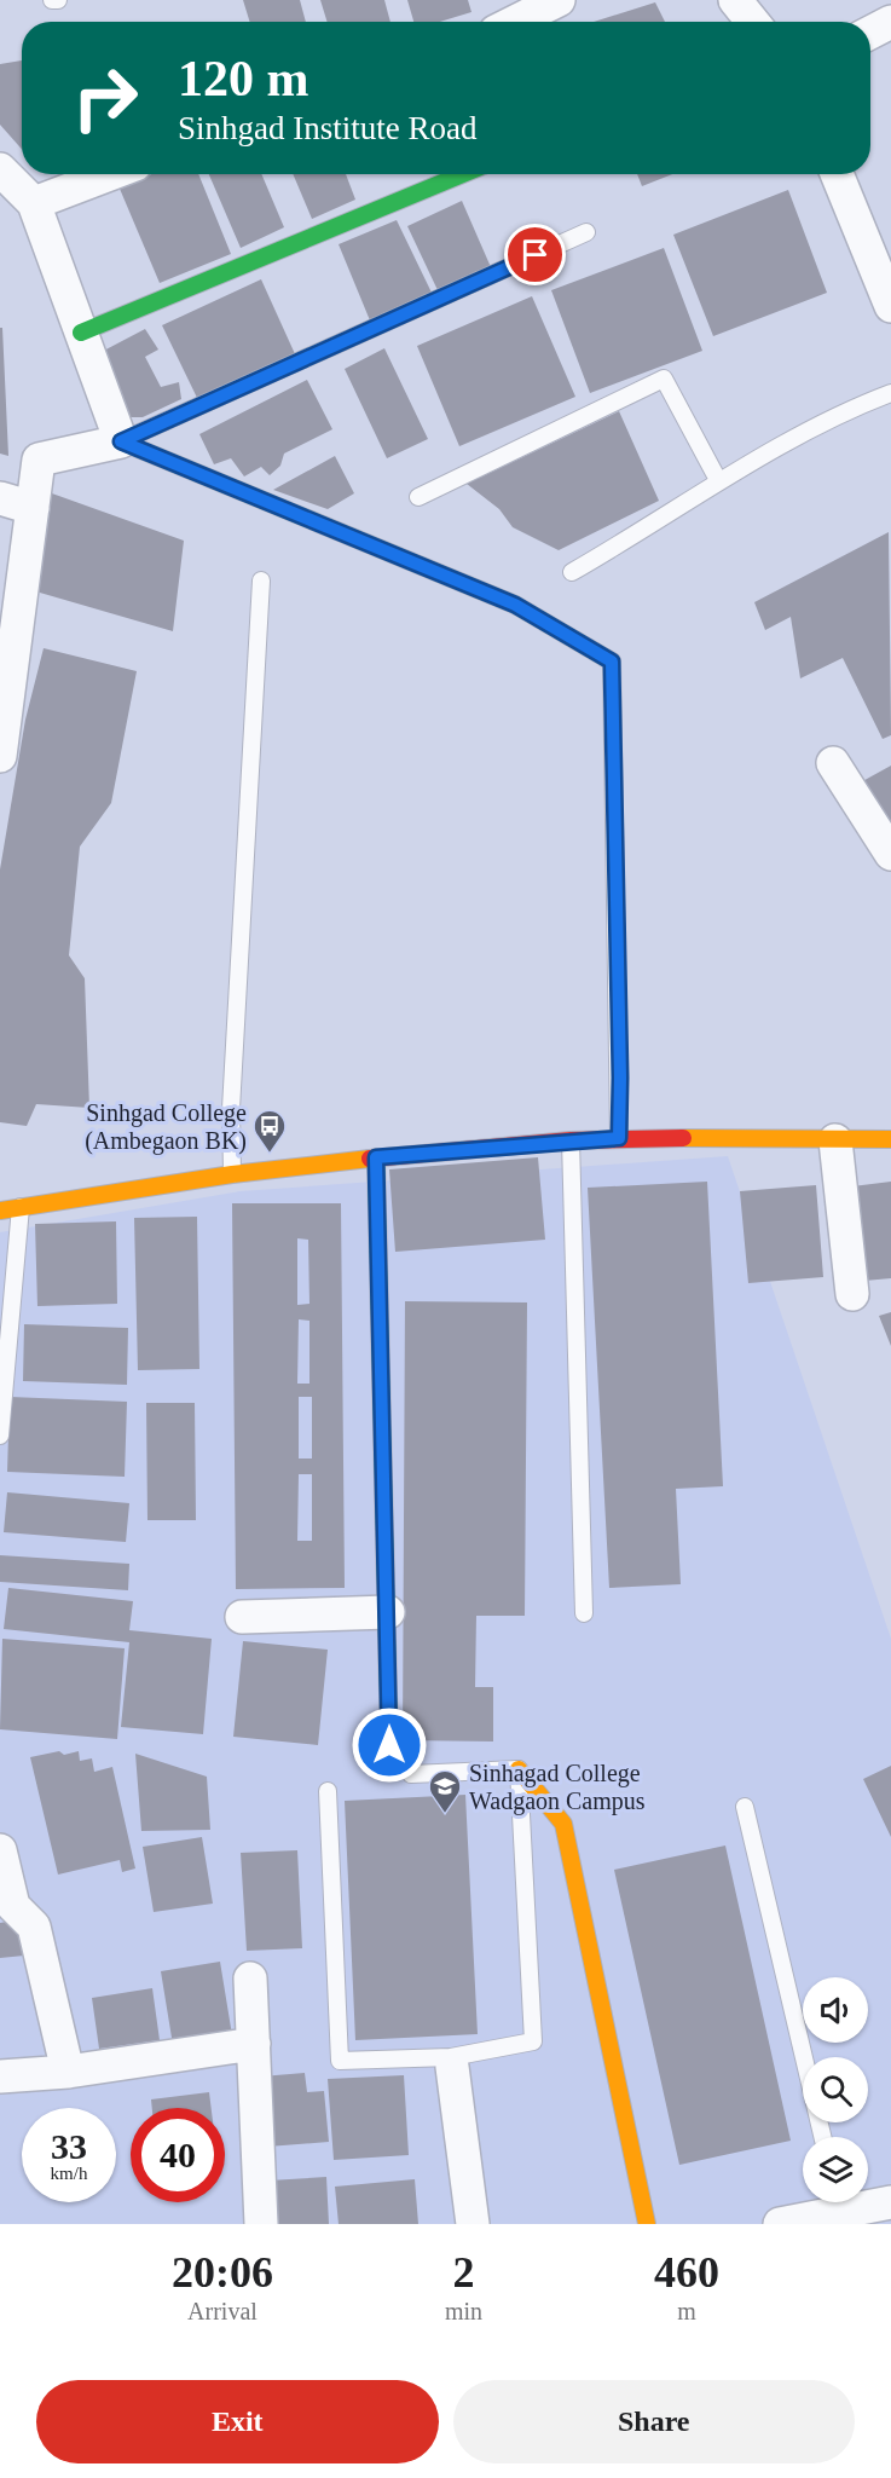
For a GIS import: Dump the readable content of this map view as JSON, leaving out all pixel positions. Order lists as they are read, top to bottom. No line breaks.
{"places":{"bus stop":["Sinhgad College (Ambegaon BK)"],"school or university":["Sinhagad College Wadgaon Campus"]},"page":{"turn":["120 m","Sinhgad Institute Road"],"speed":"33 km/h","limit":"40","eta":["20:06","Arrival","2","min","460","m"],"buttons":["Exit","Share"]}}
